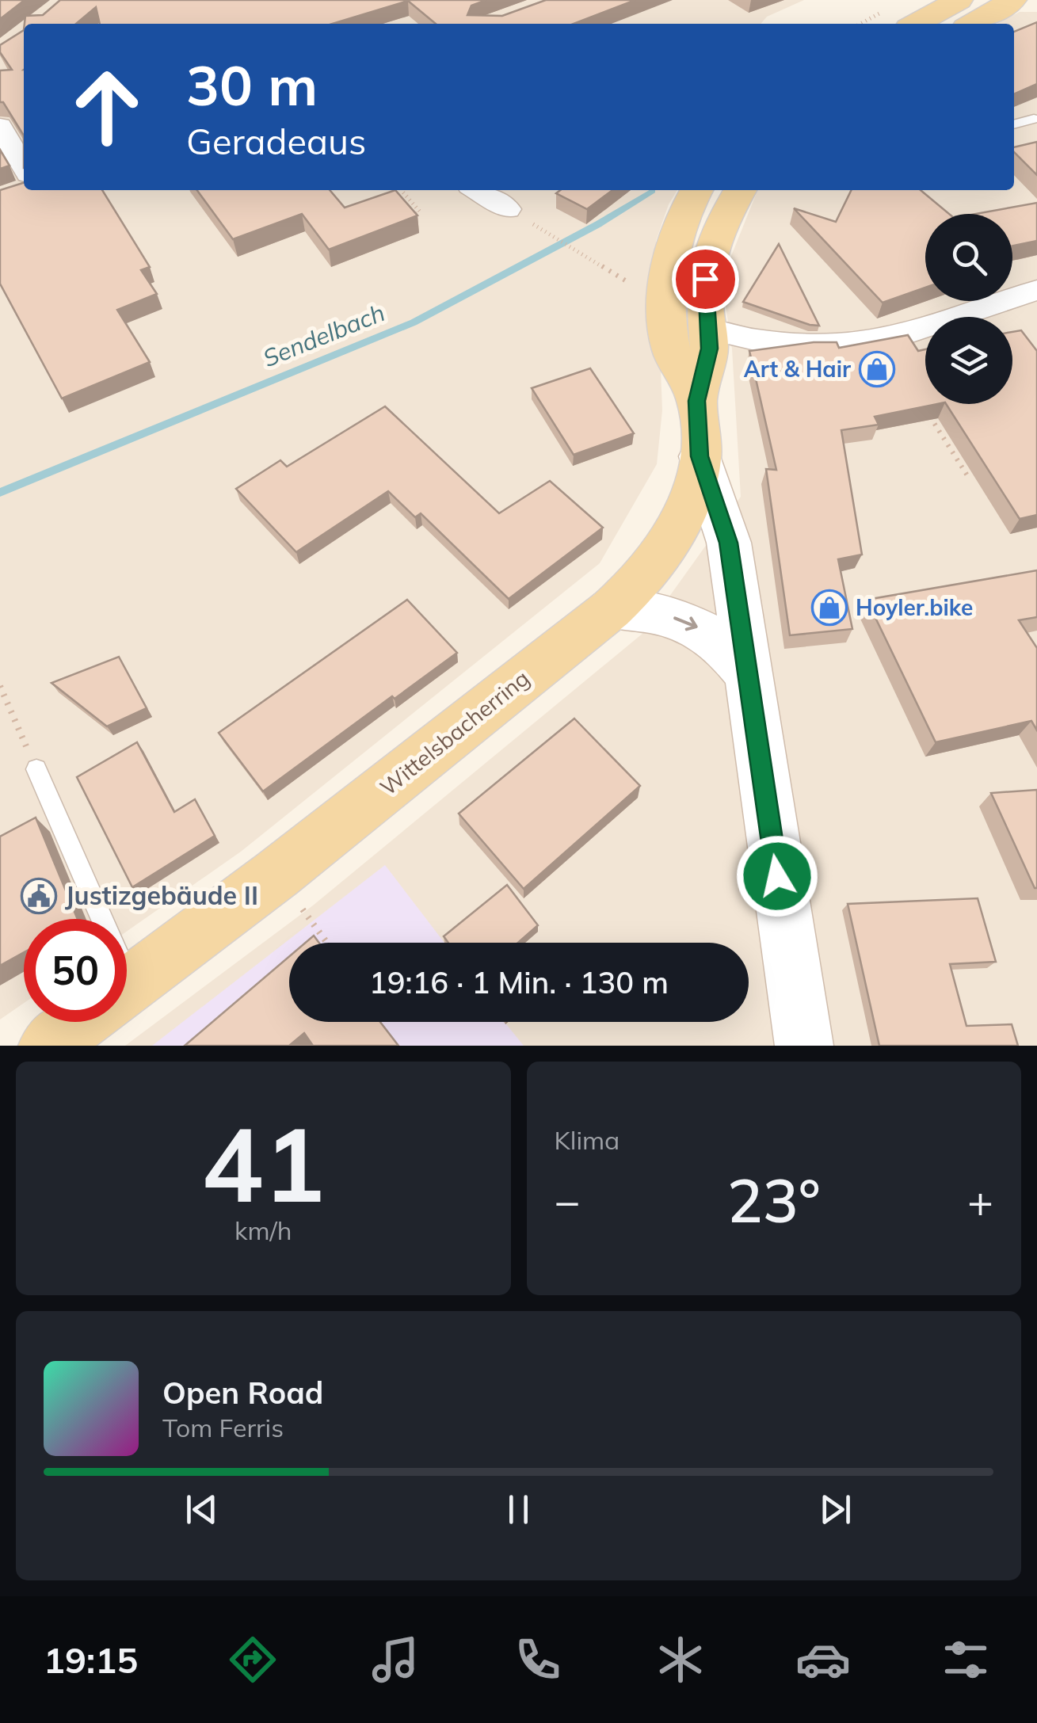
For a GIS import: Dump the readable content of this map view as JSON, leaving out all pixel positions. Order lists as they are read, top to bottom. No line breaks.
{"streets":{"main road":["Wittelsbacherring"]},"water":["Sendelbach"],"places":{"shop":["Art & Hair","Hoyler.bike"],"public building":["Justizgebäude II"]},"page":{"turn":["30 m","Geradeaus"],"limit":"50","trip":"19:16 · 1 Min. · 130 m","tile":[["41","km/h"],"Klima"],"heat":["−","23°","+"],"song":["Open Road","Tom Ferris"],"tabs":"19:15"}}
